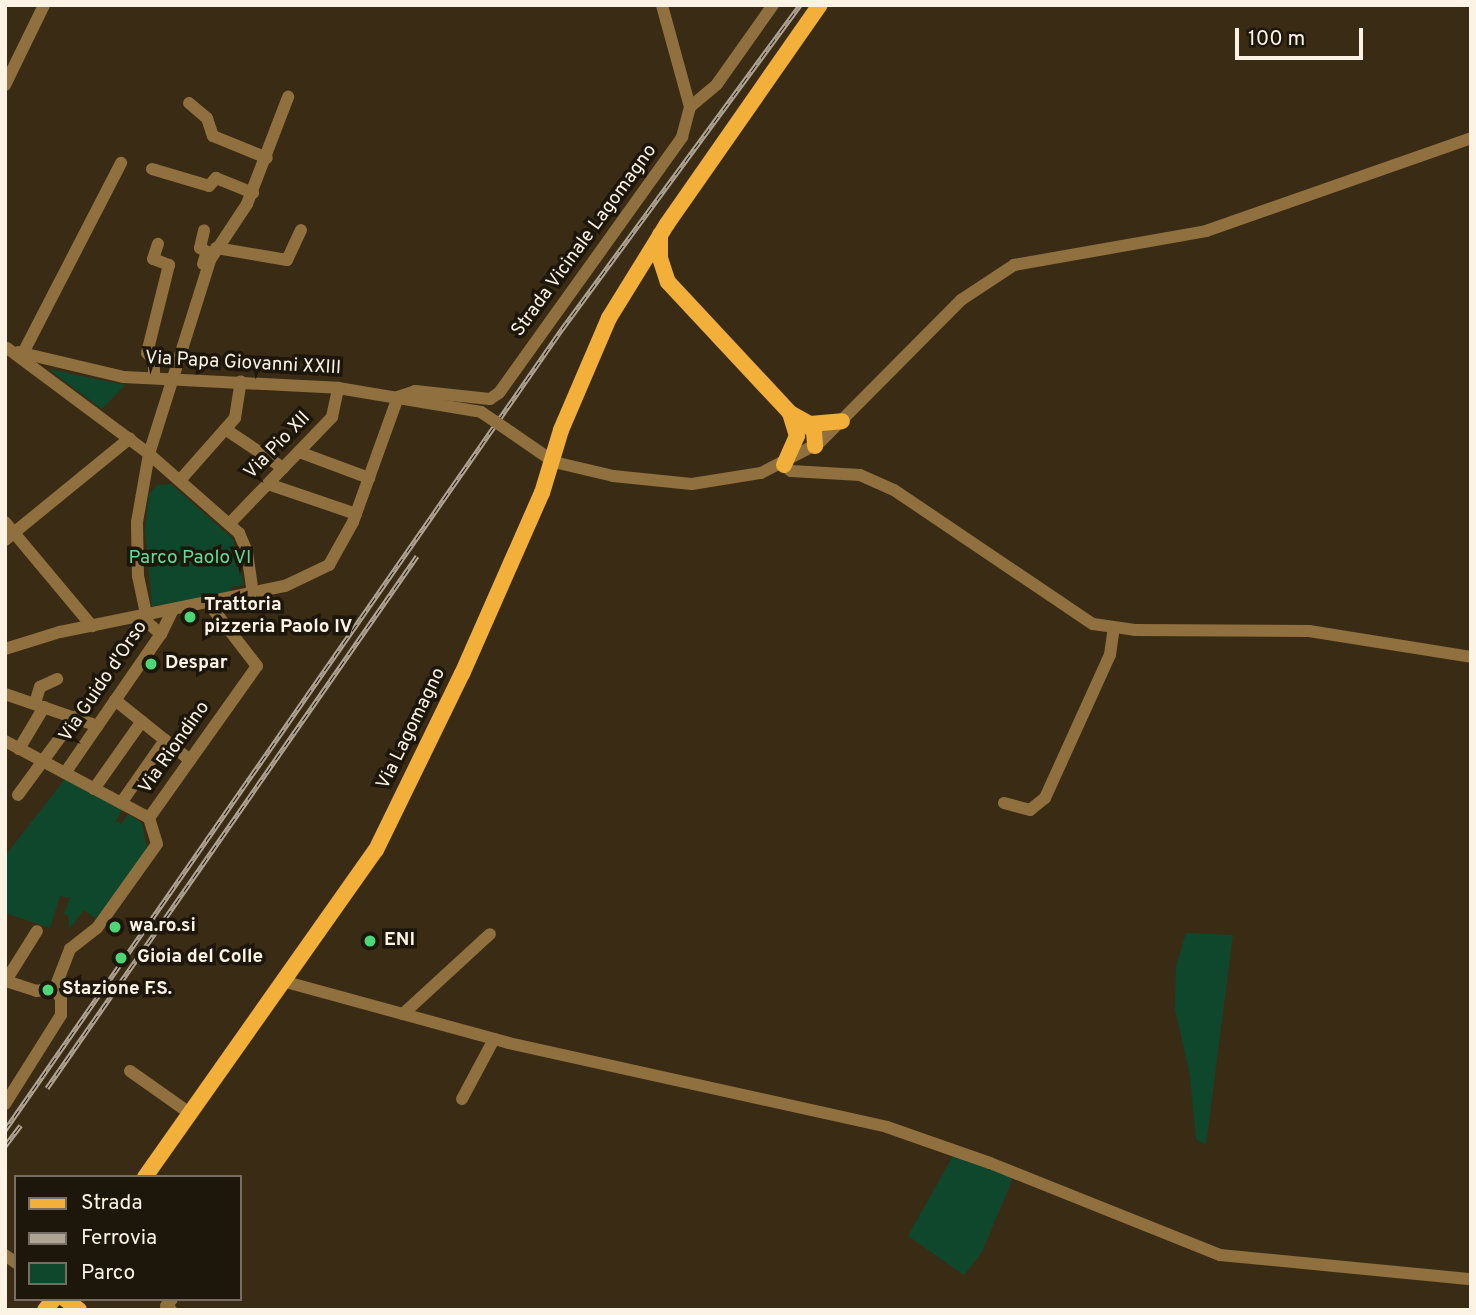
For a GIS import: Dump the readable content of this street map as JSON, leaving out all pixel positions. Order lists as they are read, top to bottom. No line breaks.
{"streets":{"main road":["Via Lagomagno"],"street":["Strada Vicinale Lagomagno","Via Papa Giovanni XXIII","Via Pio XII","Via Guido d'Orso","Via Riondino"]},"crossings":[["Strada Vicinale Lagomagno","Via Papa Giovanni XXIII"],["Via Papa Giovanni XXIII","Via Pio XII"],["Via Papa Giovanni XXIII","Via Lagomagno"]],"parks":["Parco Paolo VI"],"places":["Trattoria pizzeria Paolo IV","Despar","wa.ro.si","ENI","Gioia del Colle","Stazione F.S."],"legend":["Strada","Ferrovia","Parco"],"scale_bar":"100 m"}
